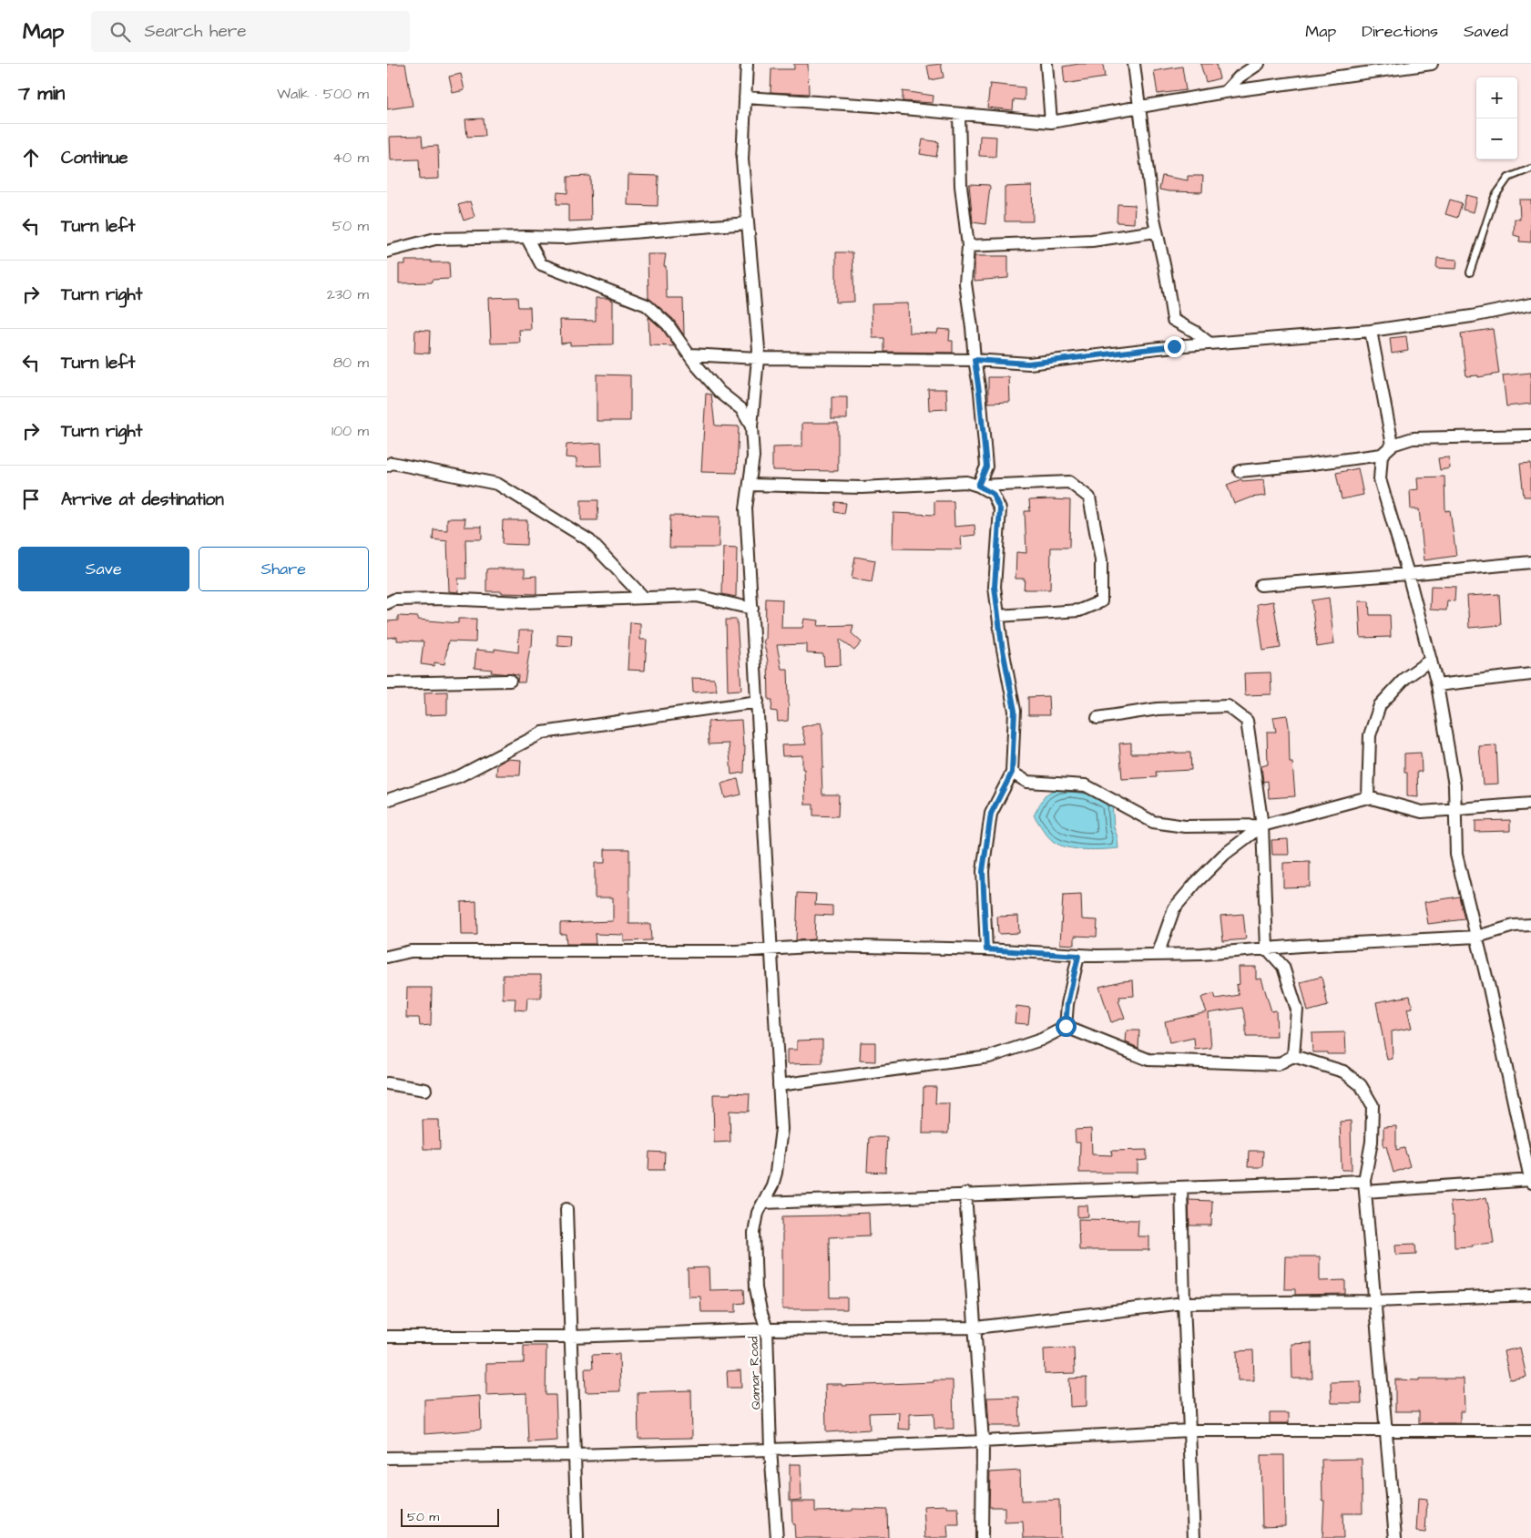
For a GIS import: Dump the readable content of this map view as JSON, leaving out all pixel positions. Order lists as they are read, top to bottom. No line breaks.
{"streets":{"street":["Qamar Road"]},"scale_bar":"50 m","page":{"header":"Map","search":"Search here","nav":["Map","Directions","Saved"],"heading":["7 min","Walk · 500 m"],"map_buttons":["+","−"],"list":[["Continue","40 m"],["Turn left","50 m"],["Turn right","230 m"],["Turn left","80 m"],["Turn right","100 m"],"Arrive at destination"],"buttons":["Save","Share"],"scale":"50 m"}}
